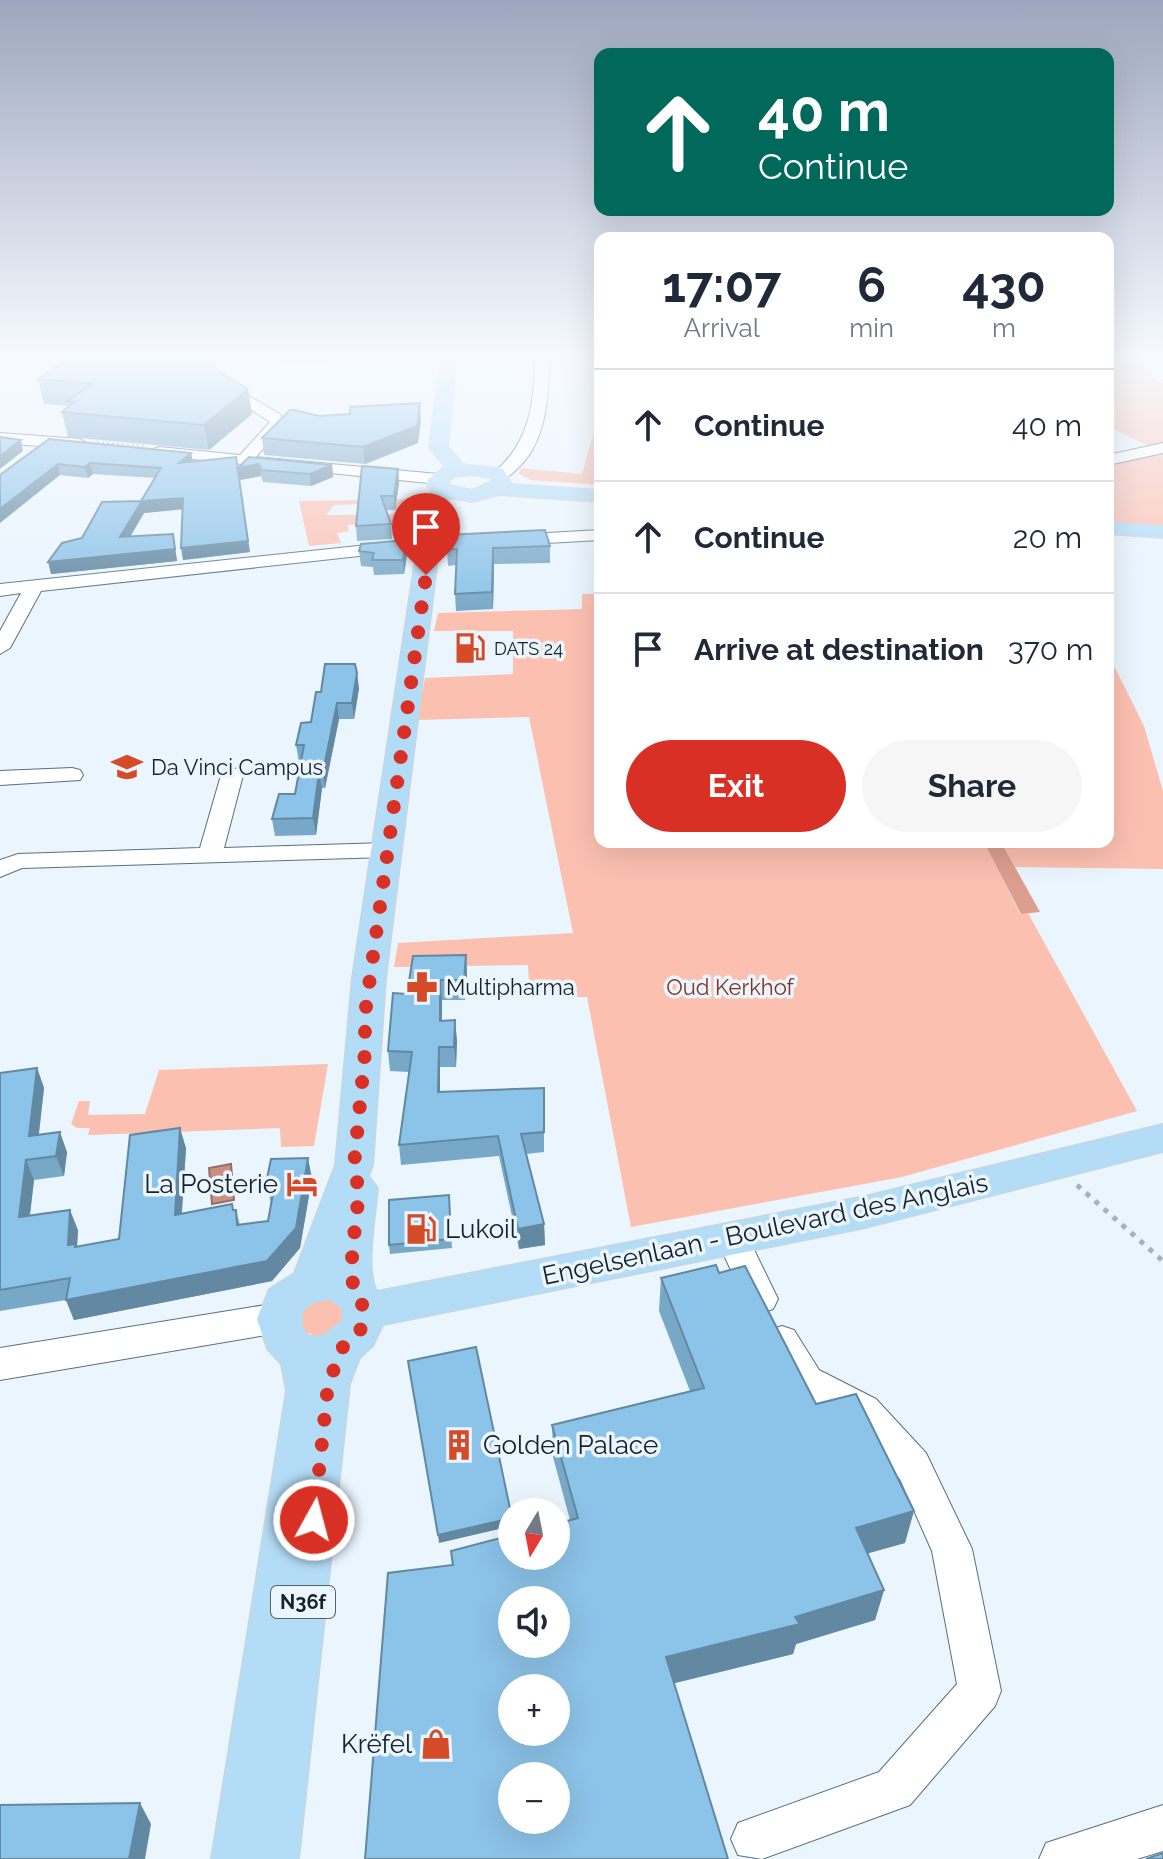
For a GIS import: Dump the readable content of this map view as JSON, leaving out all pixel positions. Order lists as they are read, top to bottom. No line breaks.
{"streets":{"main road":["Engelsenlaan - Boulevard des Anglais","N36f"]},"crossings":[["Engelsenlaan - Boulevard des Anglais","N36f"]],"parks":["Oud Kerkhof"],"places":{"fuel station":["DATS 24","Lukoil"],"school or university":["Da Vinci Campus"],"pharmacy":["Multipharma"],"hotel":["La Posterie"],"building":["Golden Palace"],"shop":["Krëfel"]},"north":"bottom","page":{"turn":["40 m","Continue"],"eta":["17:07","Arrival","6","min","430","m"],"list":[{"name":"Continue","value":"40 m"},{"name":"Continue","value":"20 m"},{"name":"Arrive at destination","value":"370 m"}],"buttons":["Exit","Share"],"map_buttons":["+","−"]}}
